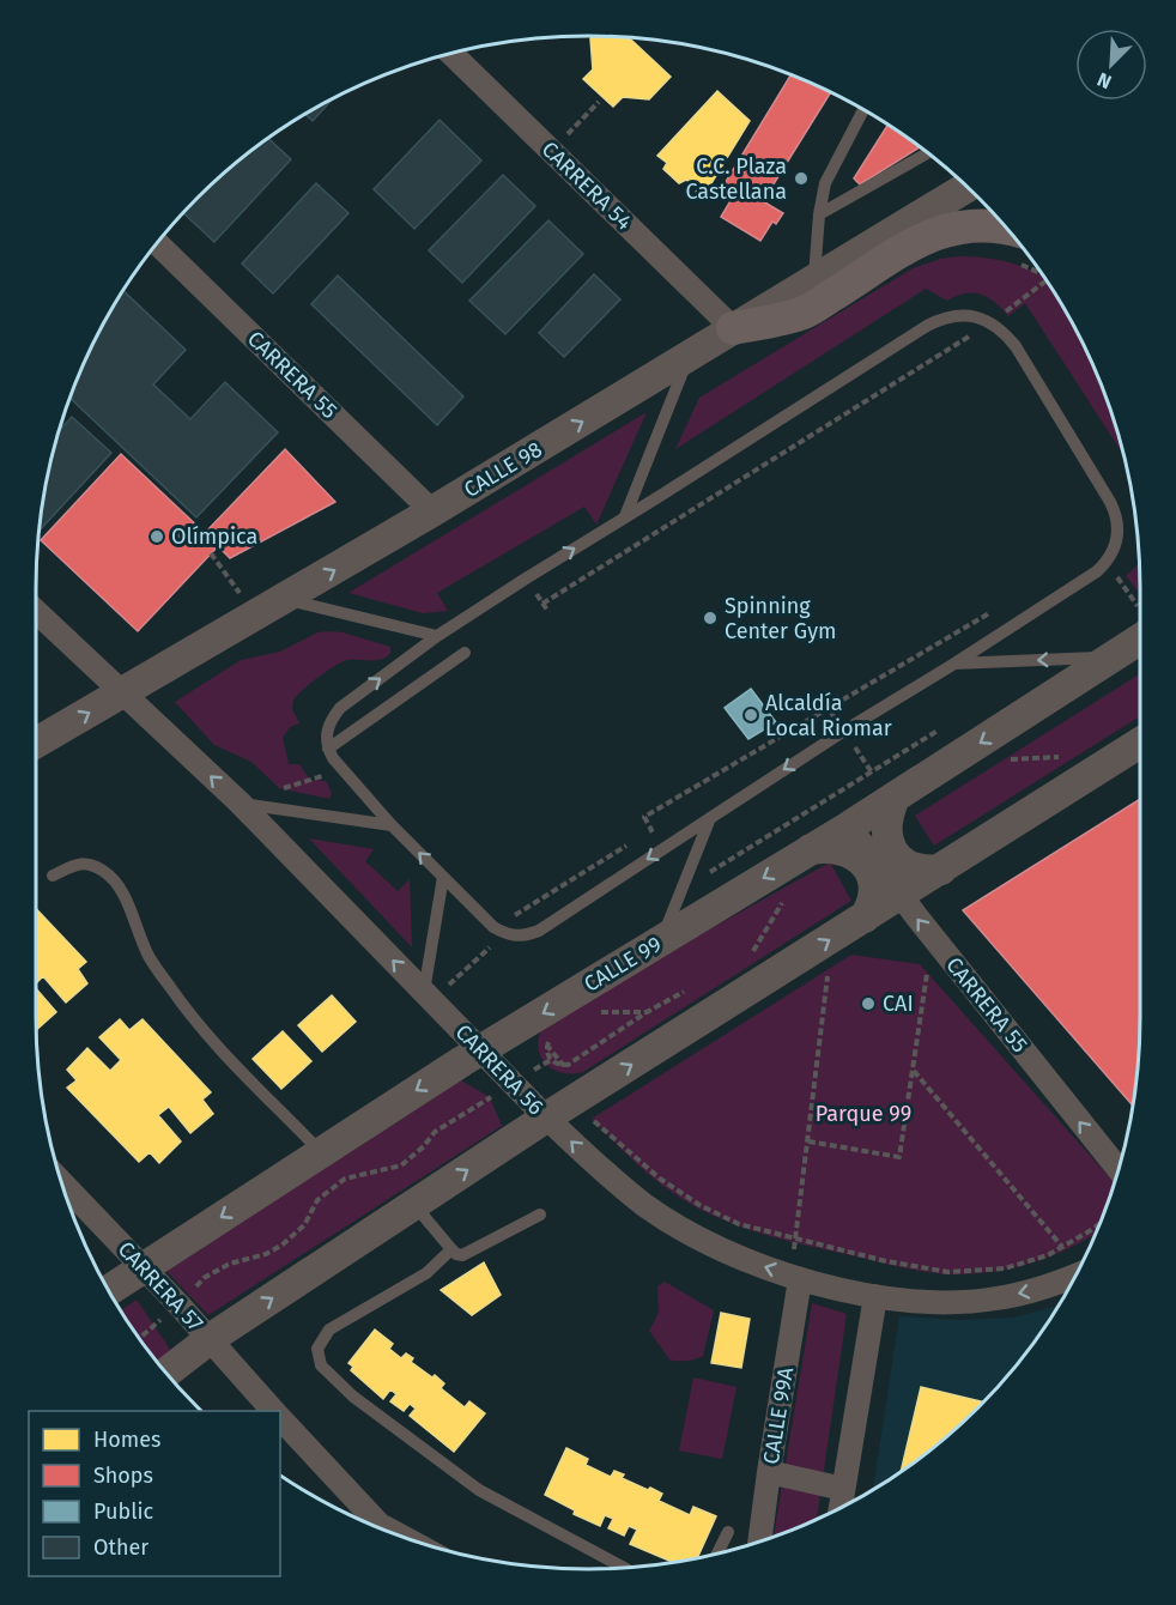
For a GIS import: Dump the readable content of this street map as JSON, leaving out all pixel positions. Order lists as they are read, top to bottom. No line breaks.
{"streets":{"street":["CARRERA 54","CARRERA 55","CALLE 98","CALLE 99","CARRERA 56","CARRERA 57","CALLE 99A"]},"crossings":[["CARRERA 54","CALLE 98"],["CARRERA 55","CALLE 98"],["CARRERA 55","CALLE 99"],["CALLE 98","CARRERA 56"],["CALLE 99","CARRERA 56"],["CALLE 99","CARRERA 57"],["CARRERA 56","CALLE 99A"]],"one_way":["CARRERA 55","CALLE 98","CARRERA 56"],"parks":["Parque 99"],"places":["C.C. Plaza Castellana","Olímpica","Spinning Center Gym","Alcaldía Local Riomar","CAI"],"legend":["Homes","Shops","Public","Other"],"north":"bottom left"}
